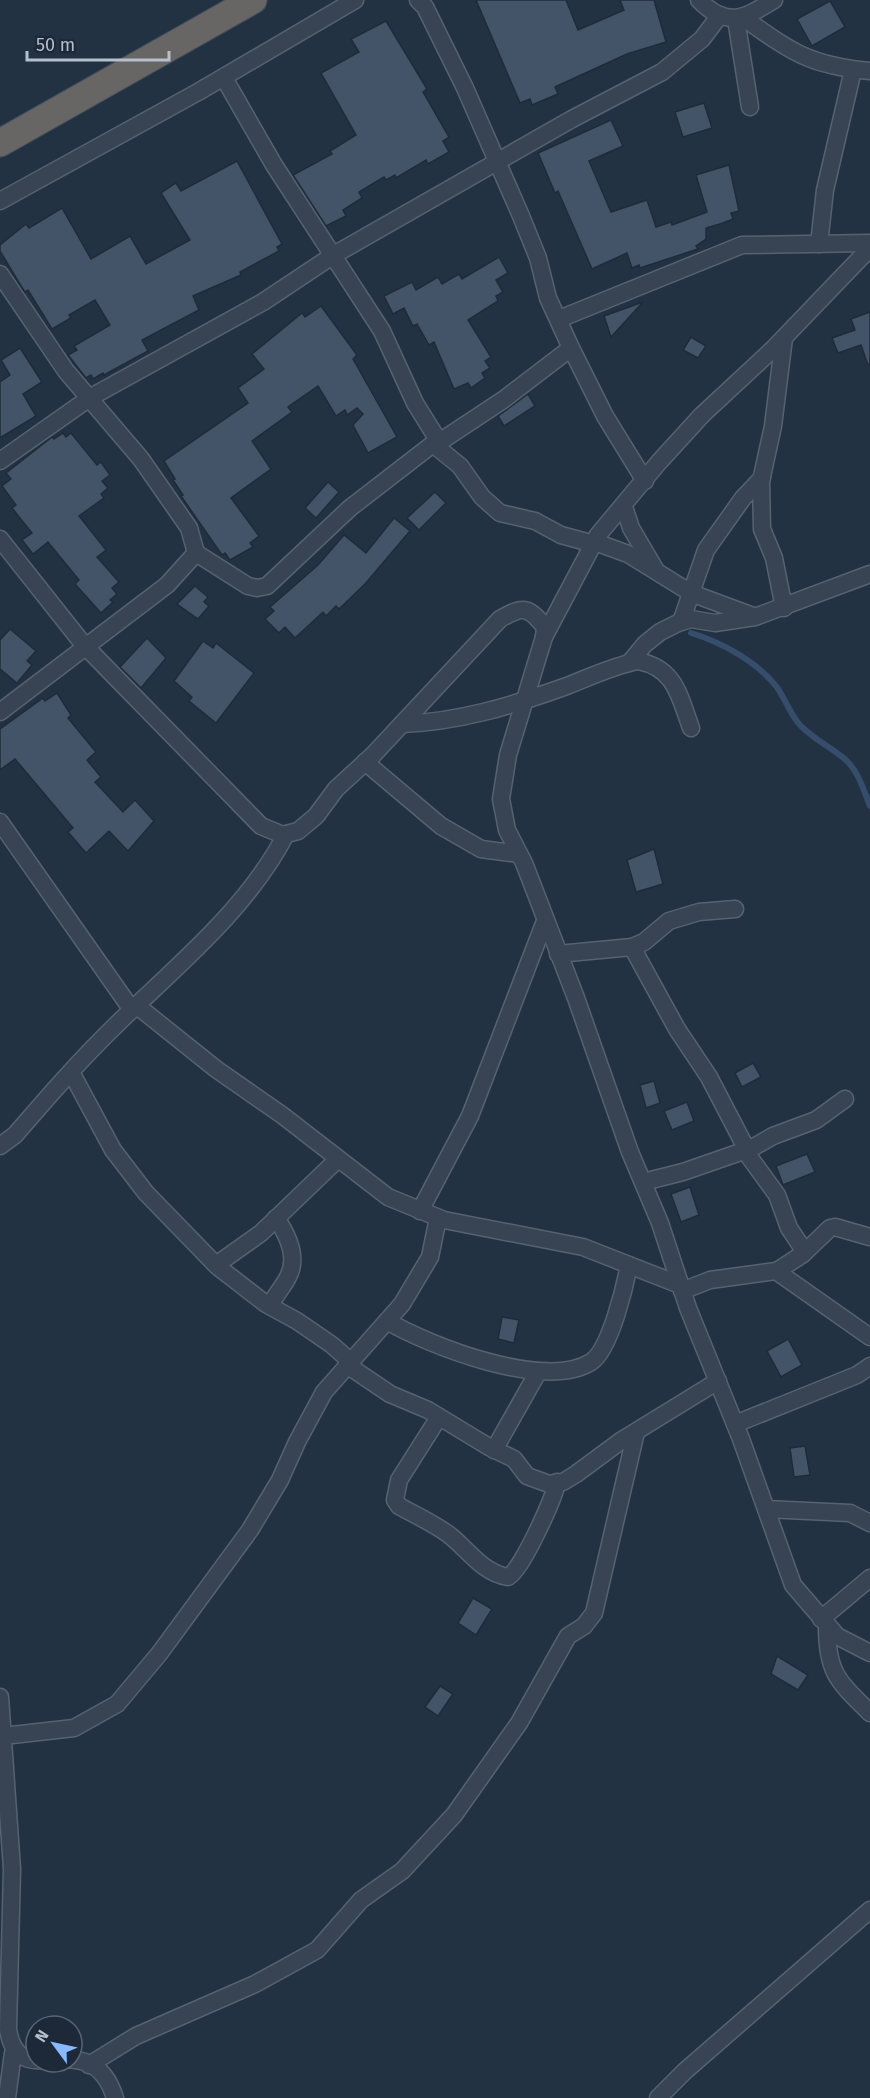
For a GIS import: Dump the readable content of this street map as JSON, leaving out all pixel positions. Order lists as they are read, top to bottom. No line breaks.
{"scale_bar":"50 m","north":"top left"}
